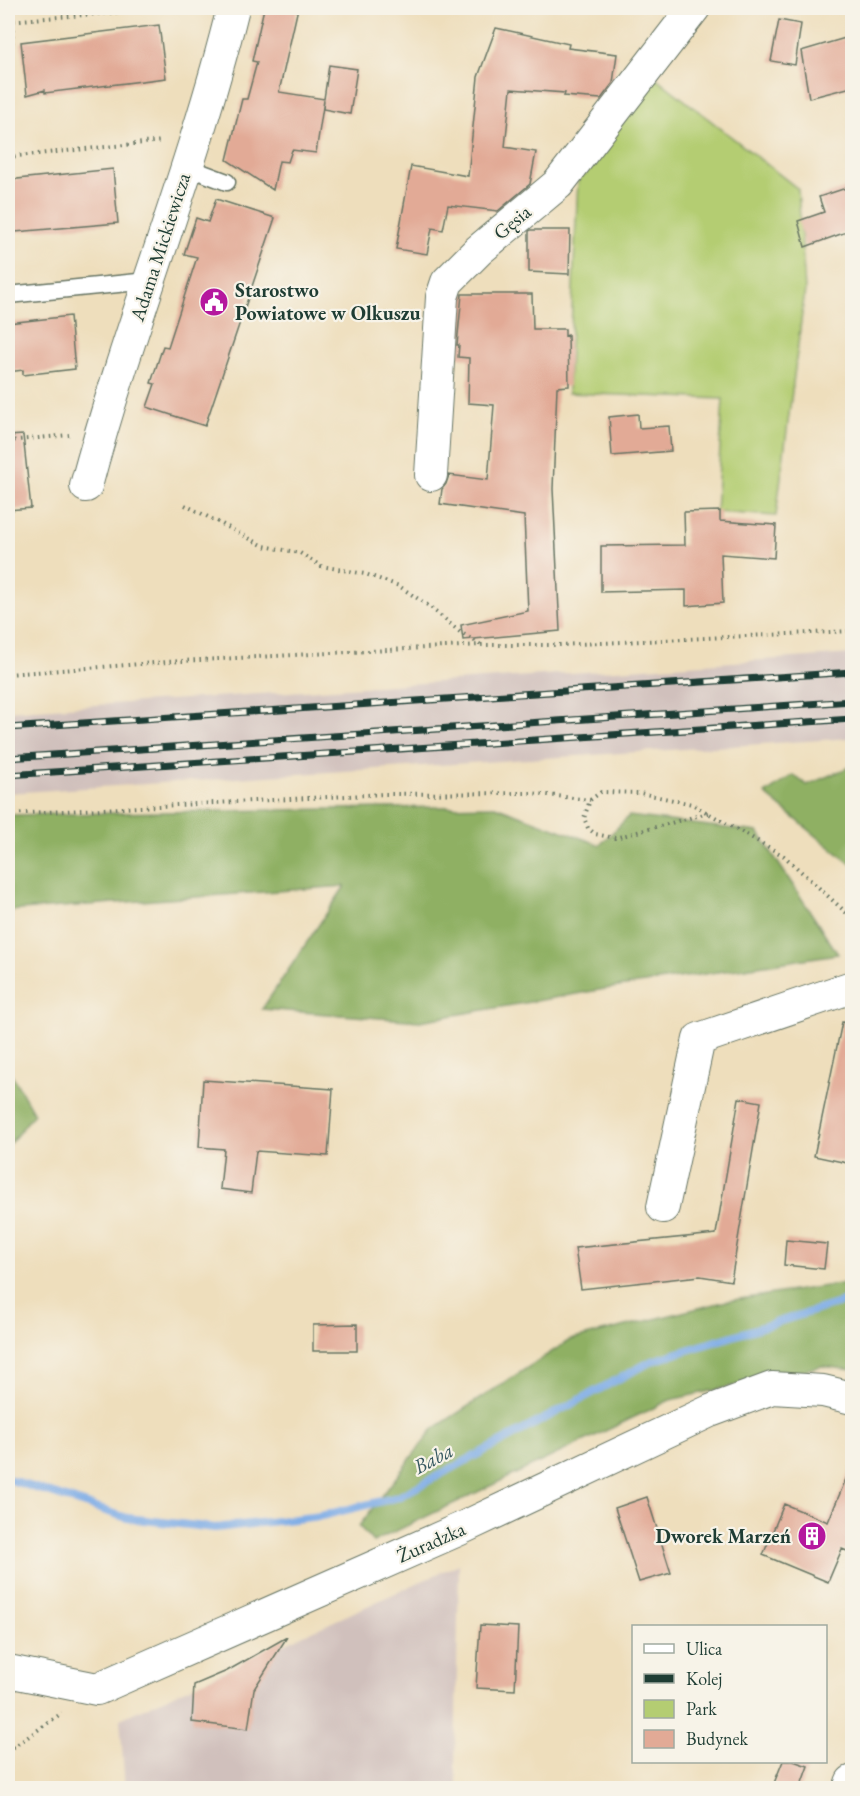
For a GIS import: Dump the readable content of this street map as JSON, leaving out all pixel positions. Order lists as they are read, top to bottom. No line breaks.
{"streets":{"street":["Gęsia","Adama Mickiewicza","Żuradzka"]},"water":["Baba"],"places":{"public building":["Starostwo Powiatowe w Olkuszu"],"building":["Dworek Marzeń"]},"legend":["Ulica","Kolej","Park","Budynek"]}
